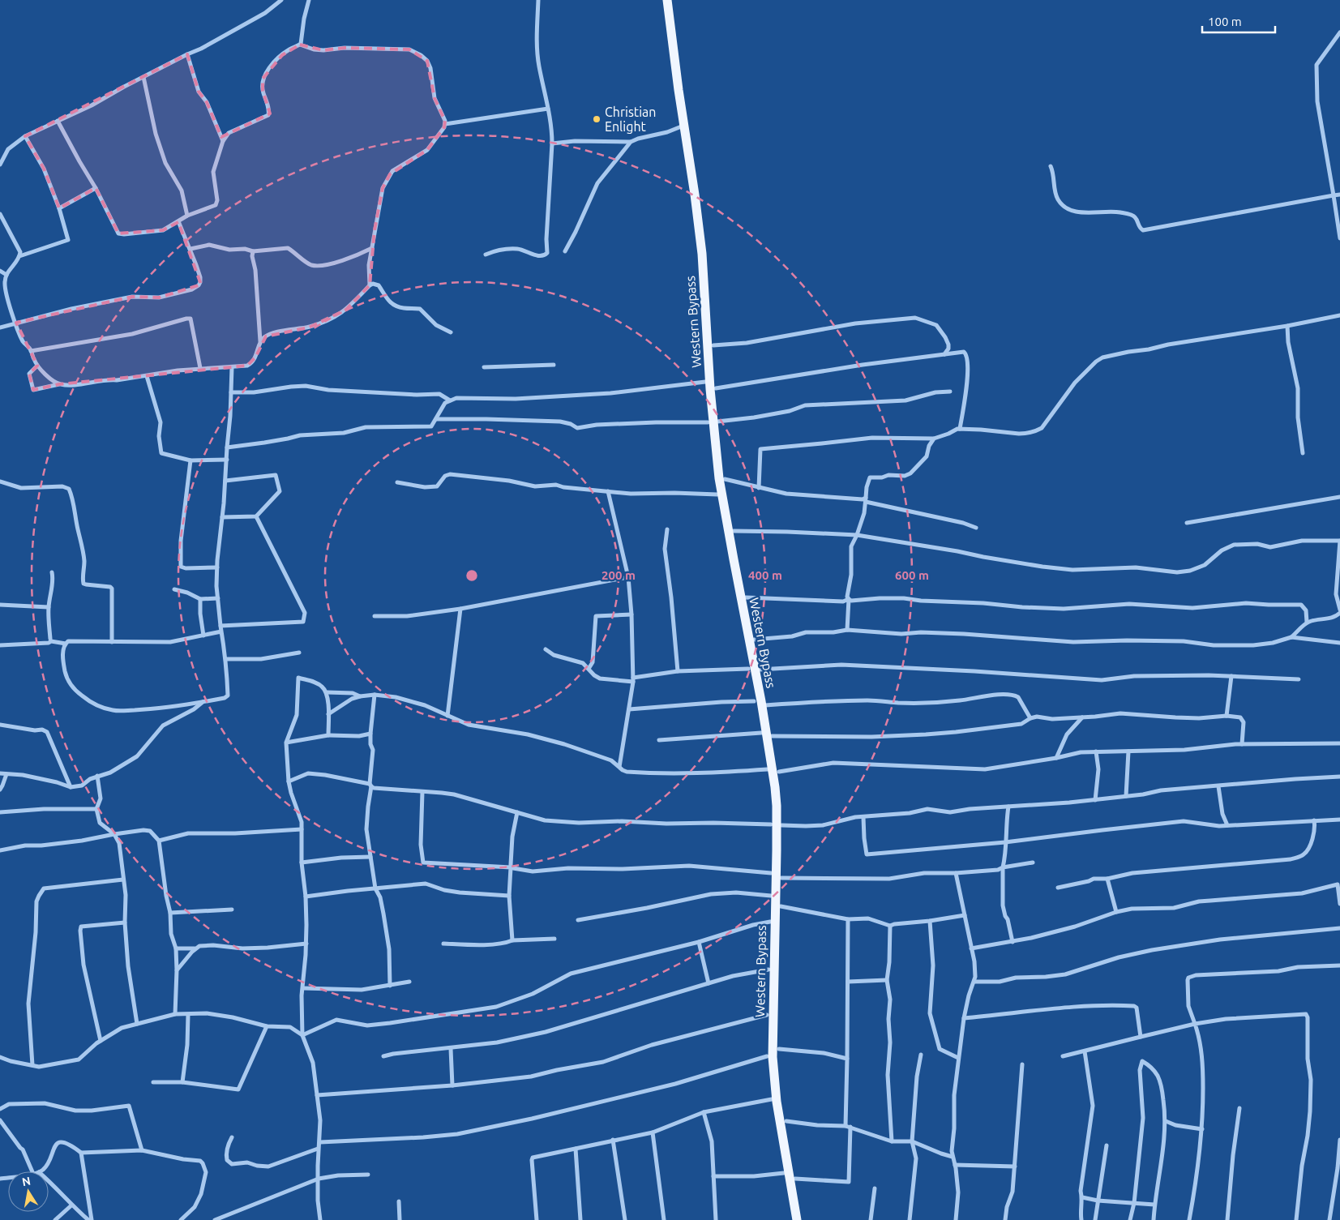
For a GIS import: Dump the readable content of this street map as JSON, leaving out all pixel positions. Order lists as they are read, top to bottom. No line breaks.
{"streets":{"main road":["Western Bypass"]},"places":["Christian Enlight"],"scale_bar":"100 m","north":"top","rings":["200 m","400 m","600 m"]}
